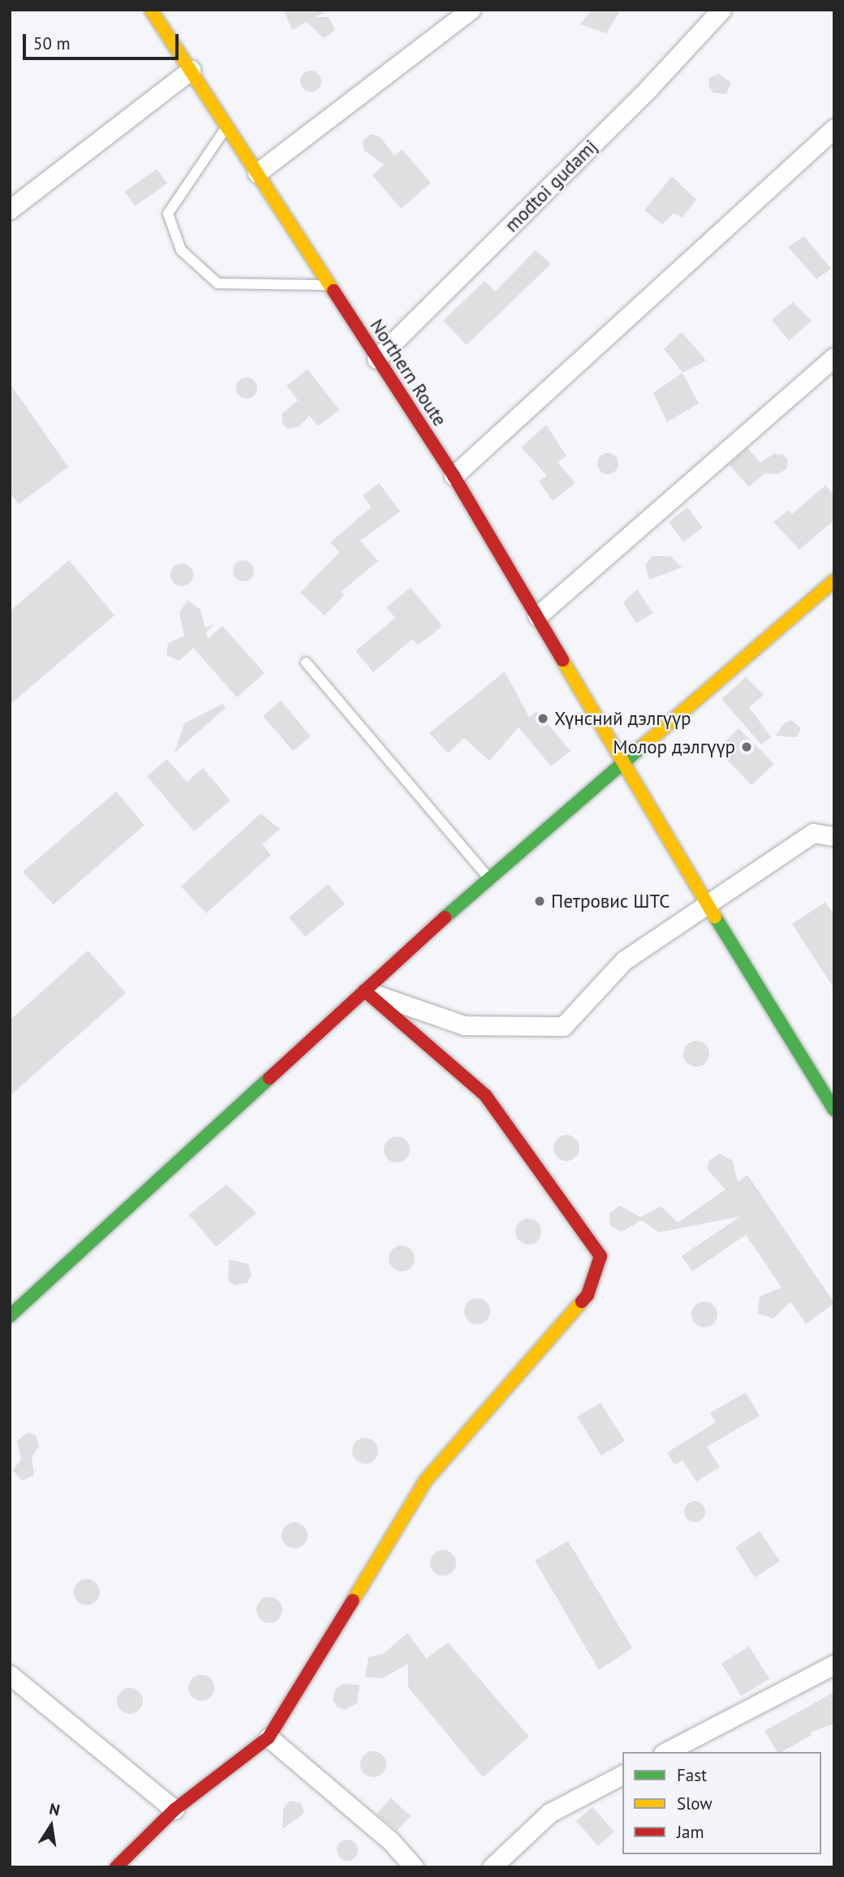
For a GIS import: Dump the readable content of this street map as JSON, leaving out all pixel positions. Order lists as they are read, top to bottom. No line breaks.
{"streets":{"main road":["Northern Route"],"street":["modtoi gudamj"]},"crossings":[["modtoi gudamj","Northern Route"]],"places":["Хүнсний дэлгүүр","Молор дэлгүүр","Петровис ШТС"],"legend":["Fast","Slow","Jam"],"scale_bar":"50 m","north":"top"}
